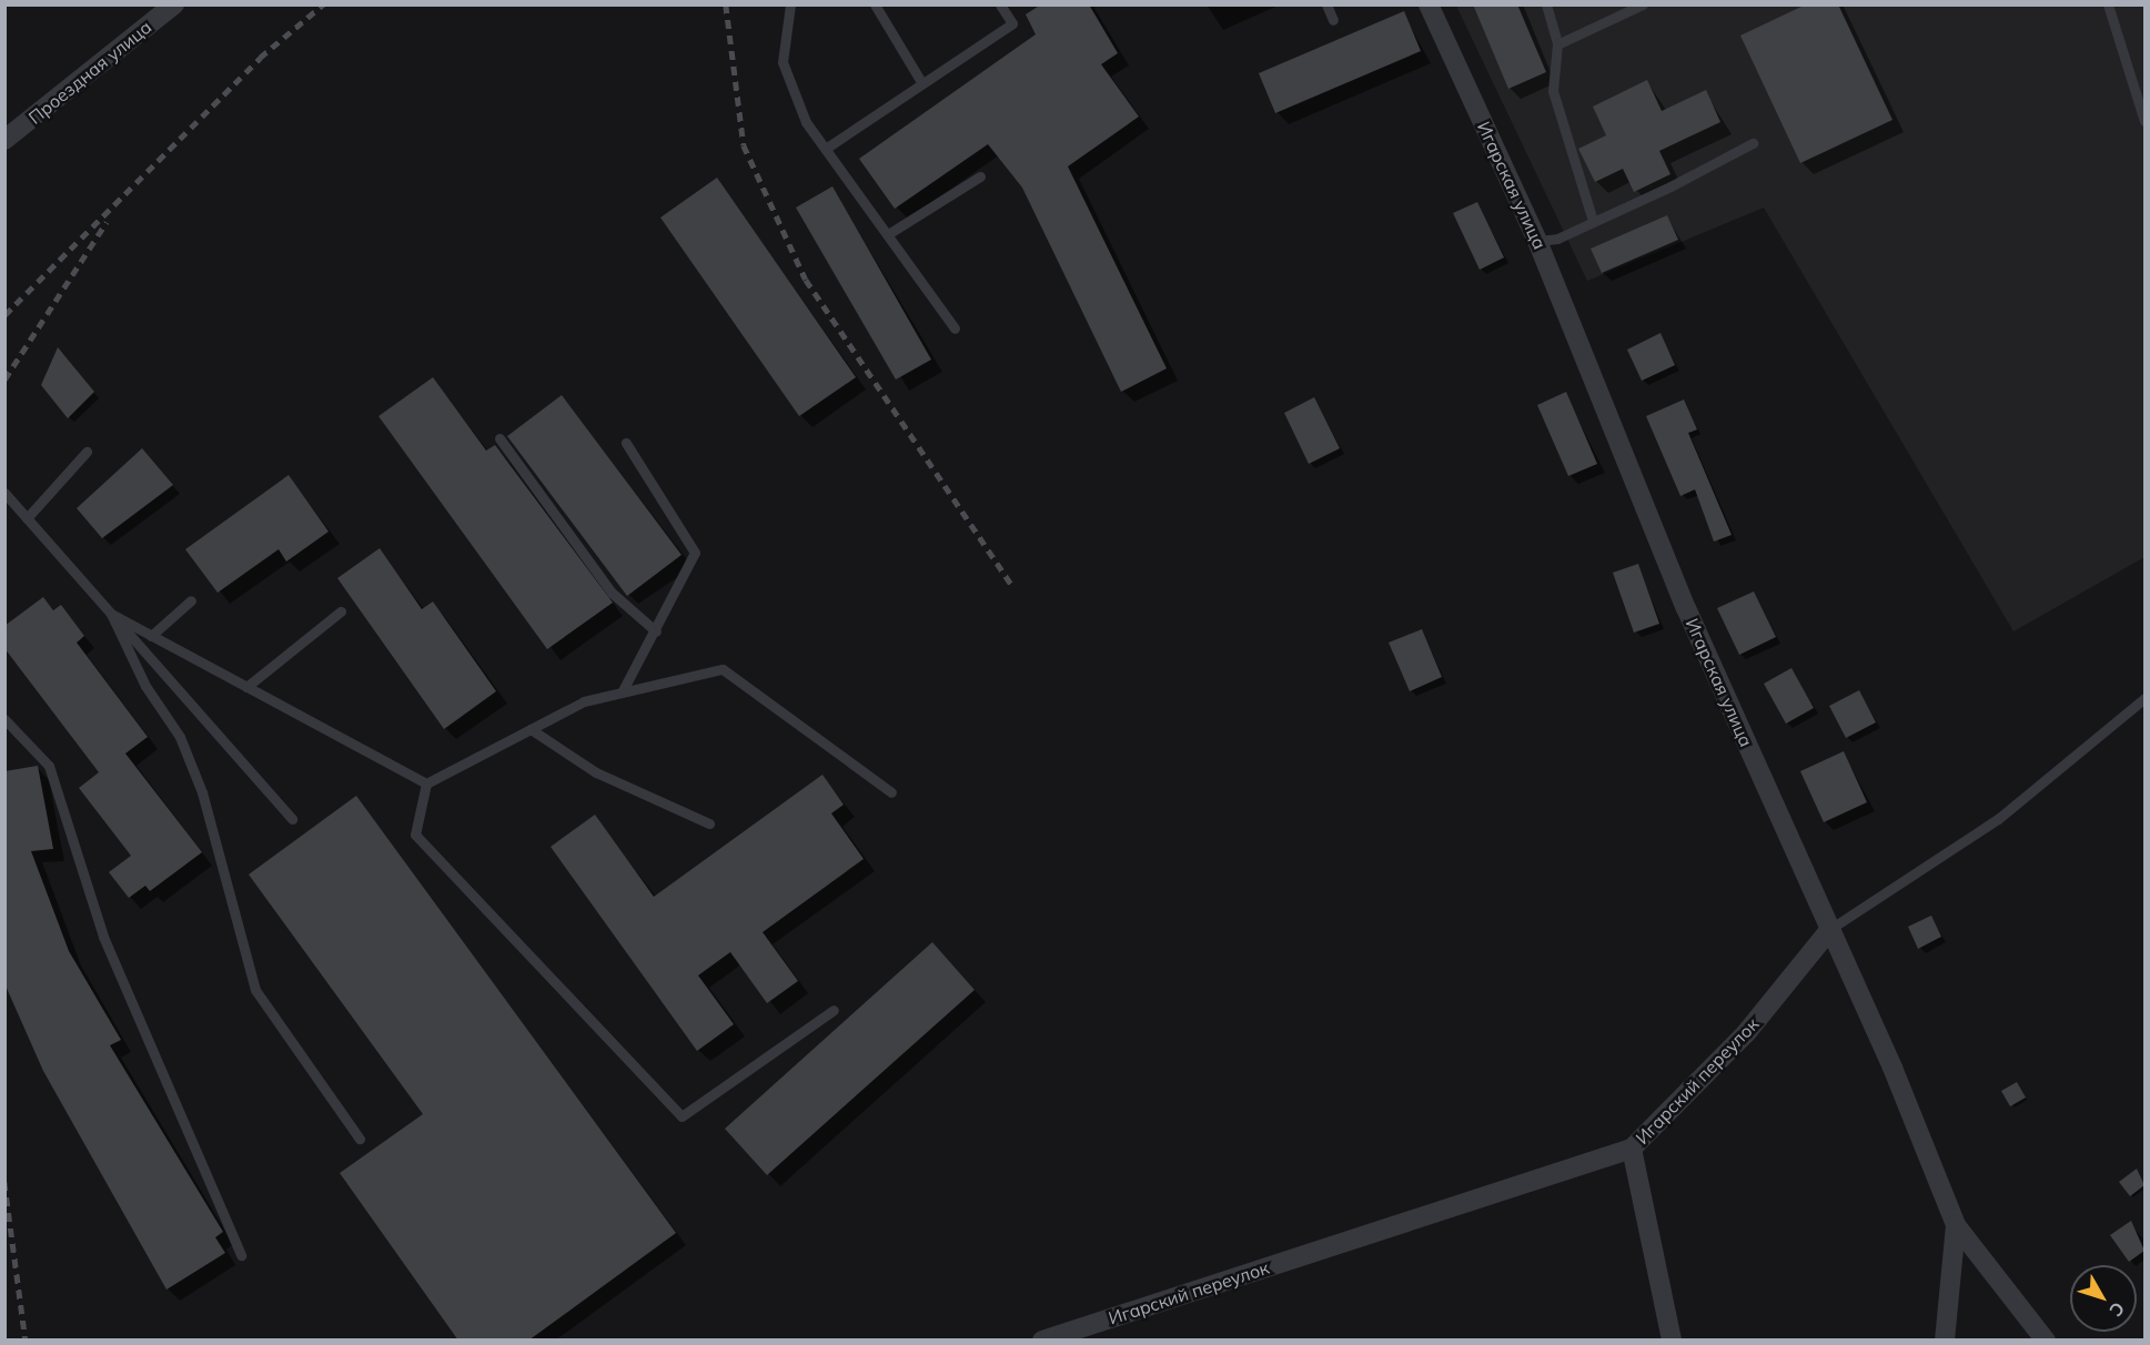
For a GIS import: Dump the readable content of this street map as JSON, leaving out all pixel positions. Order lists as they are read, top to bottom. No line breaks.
{"streets":{"street":["Проездная улица","Игарская улица","Игарский переулок"]},"crossings":[["Игарская улица","Игарский переулок"]],"north":"bottom right"}
